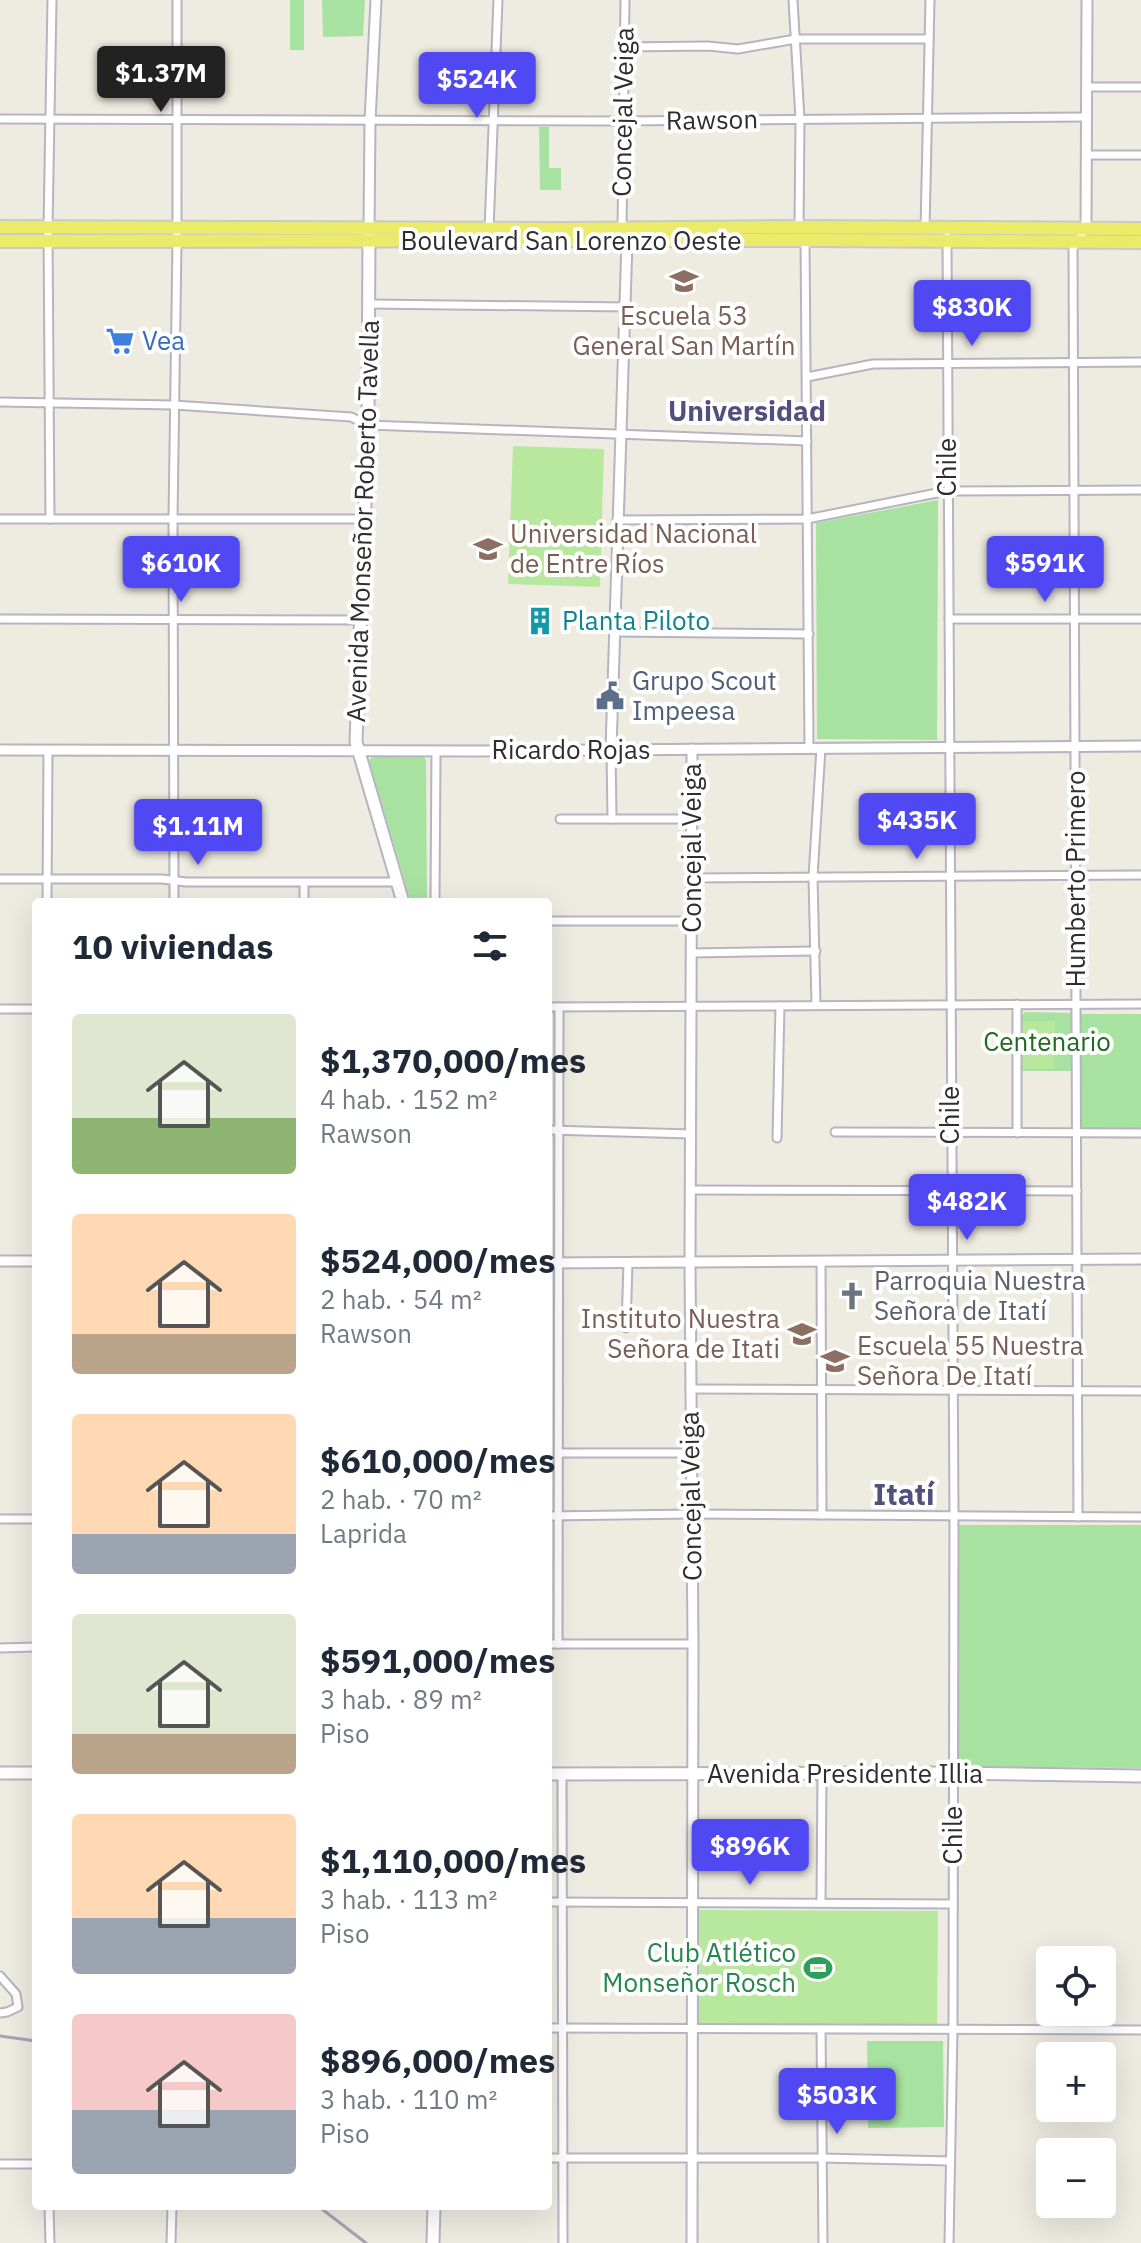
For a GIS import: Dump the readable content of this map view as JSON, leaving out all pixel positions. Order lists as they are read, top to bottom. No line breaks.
{"streets":{"main road":["Boulevard San Lorenzo Oeste","Avenida Monseñor Roberto Tavella","Avenida Presidente Illia"],"street":["Concejal Veiga","Rawson","Chile","Ricardo Rojas","Humberto Primero"]},"crossings":[["Concejal Veiga","Rawson"],["Concejal Veiga","Boulevard San Lorenzo Oeste"],["Concejal Veiga","Ricardo Rojas"],["Concejal Veiga","Avenida Presidente Illia"],["Boulevard San Lorenzo Oeste","Chile"],["Boulevard San Lorenzo Oeste","Avenida Monseñor Roberto Tavella"],["Boulevard San Lorenzo Oeste","Humberto Primero"],["Chile","Ricardo Rojas"],["Chile","Avenida Presidente Illia"],["Avenida Monseñor Roberto Tavella","Ricardo Rojas"],["Ricardo Rojas","Humberto Primero"]],"districts":["Universidad","Itatí"],"parks":["Centenario"],"places":{"school or university":["Escuela 53 General San Martín","Universidad Nacional de Entre Ríos","Instituto Nuestra Señora de Itati","Escuela 55 Nuestra Señora De Itatí"],"supermarket":["Vea"],"building":["Planta Piloto"],"public building":["Grupo Scout Impeesa"],"church":["Parroquia Nuestra Señora de Itatí"],"sports":["Club Atlético Monseñor Rosch"]},"page":{"price":["$1.37M","$524K","$830K","$610K","$591K","$435K","$1.11M","$482K","$896K","$503K"],"heading":"10 viviendas","list":[{"name":"$1,370,000/mes","note":"4 hab. · 152 m² · Rawson"},{"name":"$524,000/mes","note":"2 hab. · 54 m² · Rawson"},{"name":"$610,000/mes","note":"2 hab. · 70 m² · Laprida"},{"name":"$591,000/mes","note":"3 hab. · 89 m² · Piso"},{"name":"$1,110,000/mes","note":"3 hab. · 113 m² · Piso"},{"name":"$896,000/mes","note":"3 hab. · 110 m² · Piso"}],"map_buttons":["+","−"]}}
